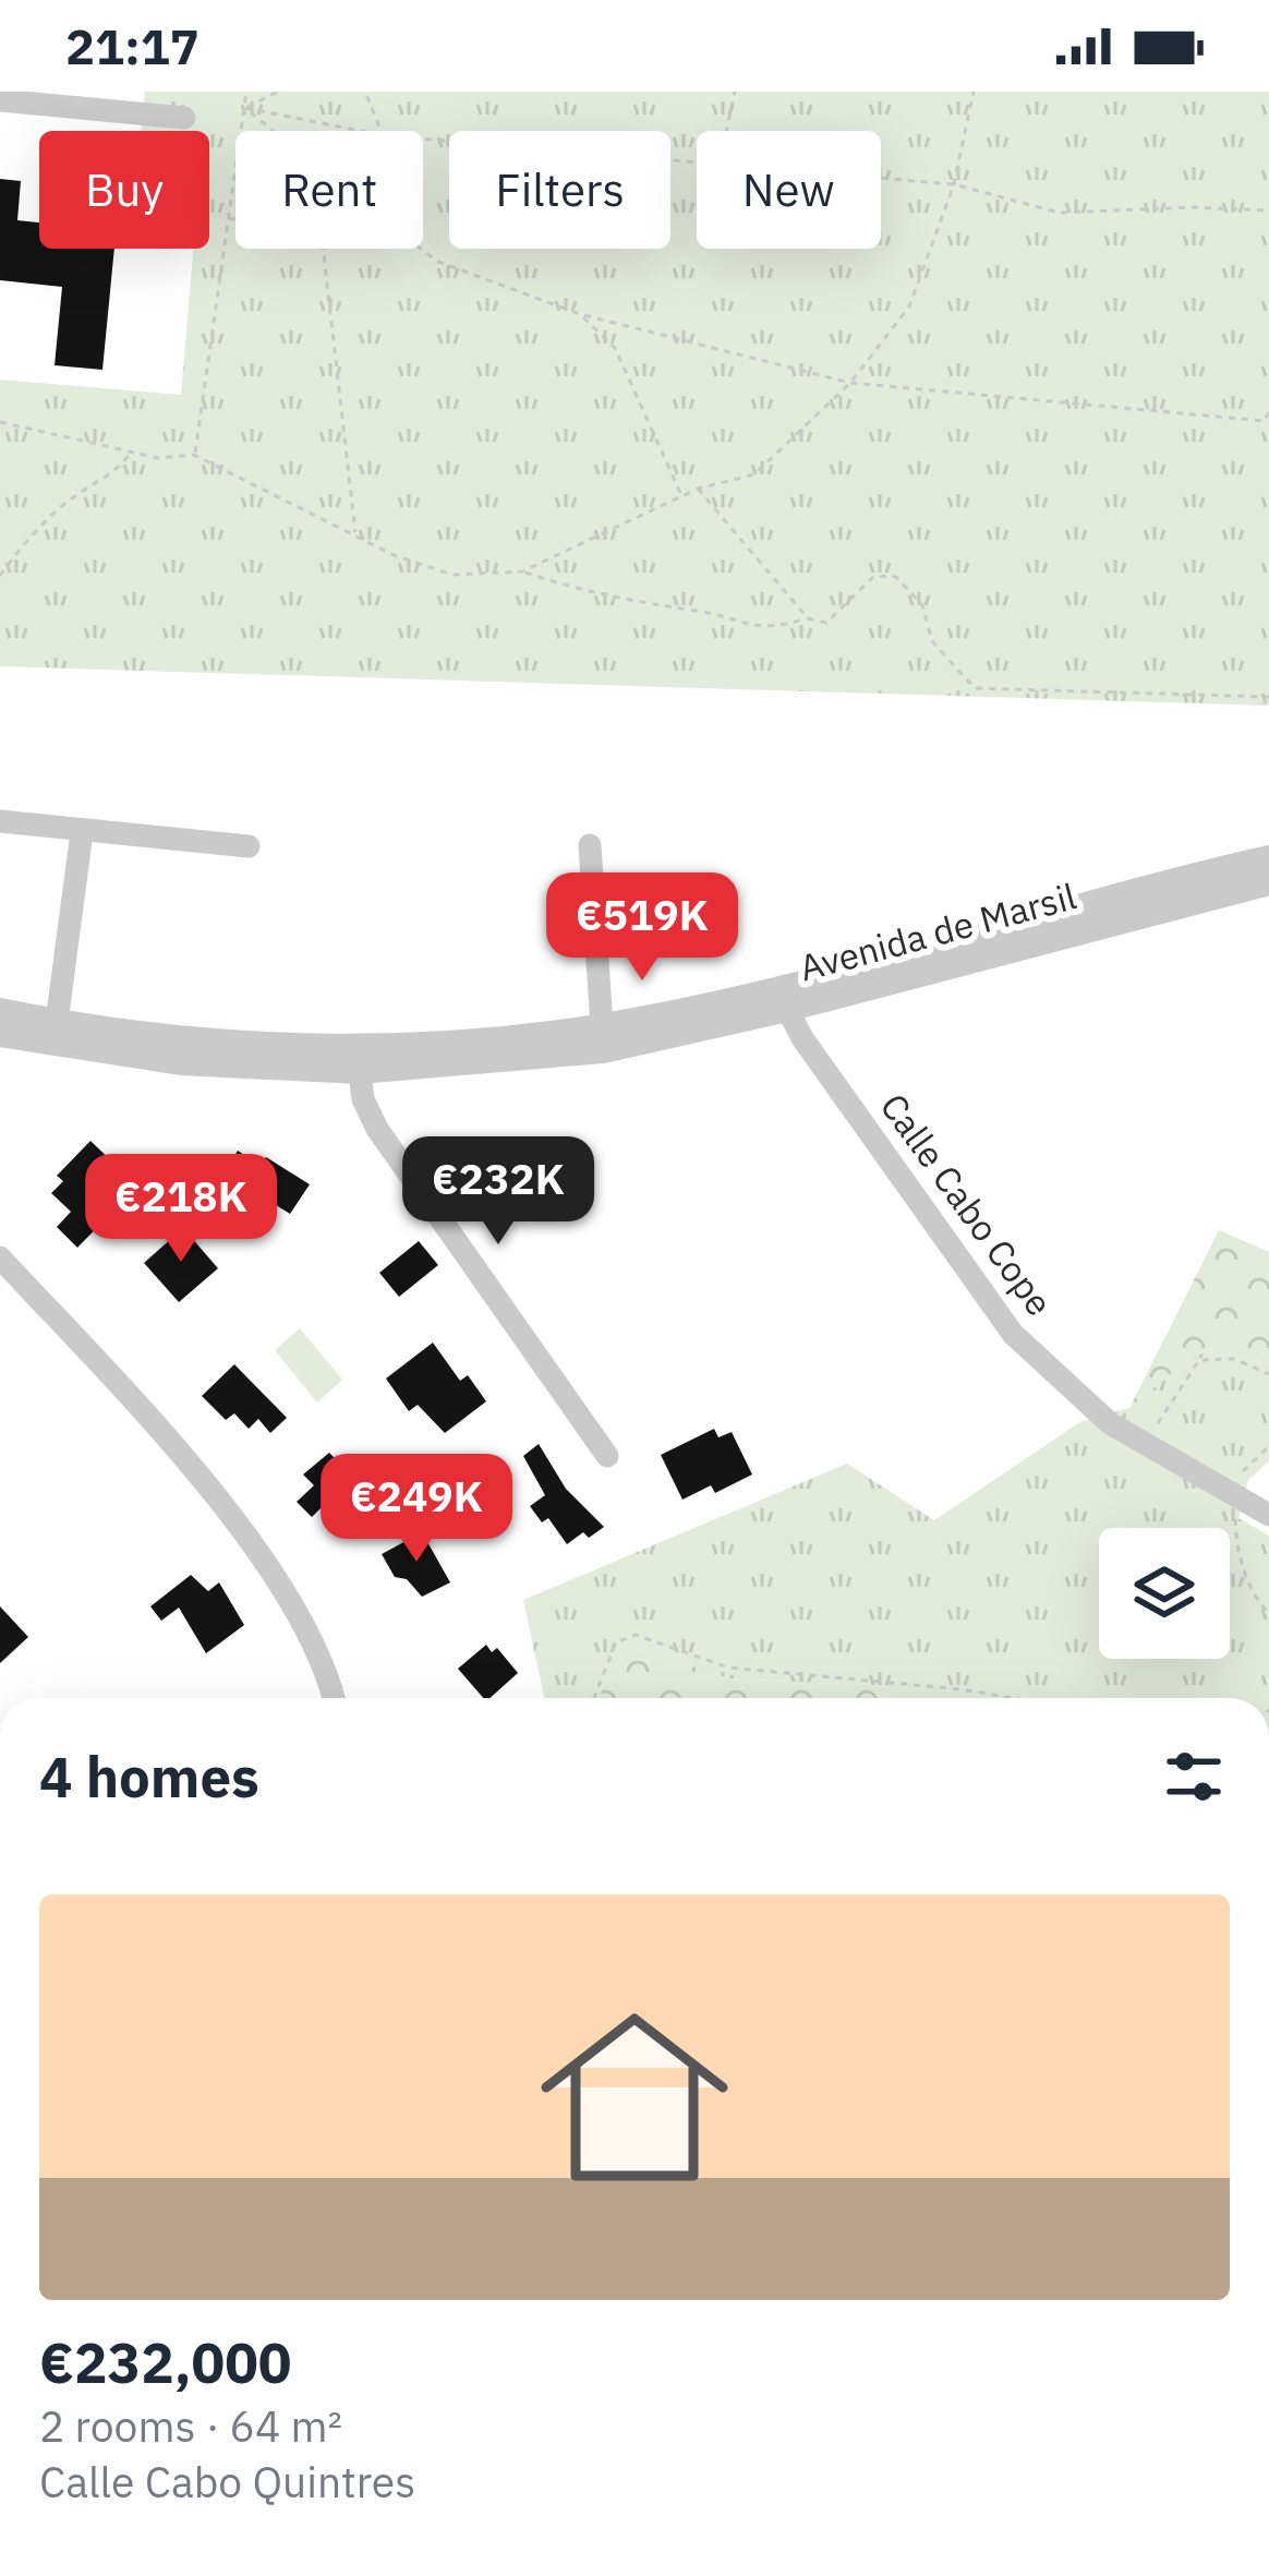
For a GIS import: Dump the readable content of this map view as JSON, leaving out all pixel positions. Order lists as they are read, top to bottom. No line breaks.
{"streets":{"street":["Avenida de Marsil","Calle Cabo Cope"]},"crossings":[["Avenida de Marsil","Calle Cabo Cope"]],"page":{"status":"21:17","chip":["Buy","Rent","Filters","New"],"price":["€519K","€232K","€218K","€249K"],"heading":"4 homes","list":[{"name":"€232,000","note":"2 rooms · 64 m² · Calle Cabo Quintres"}]}}
